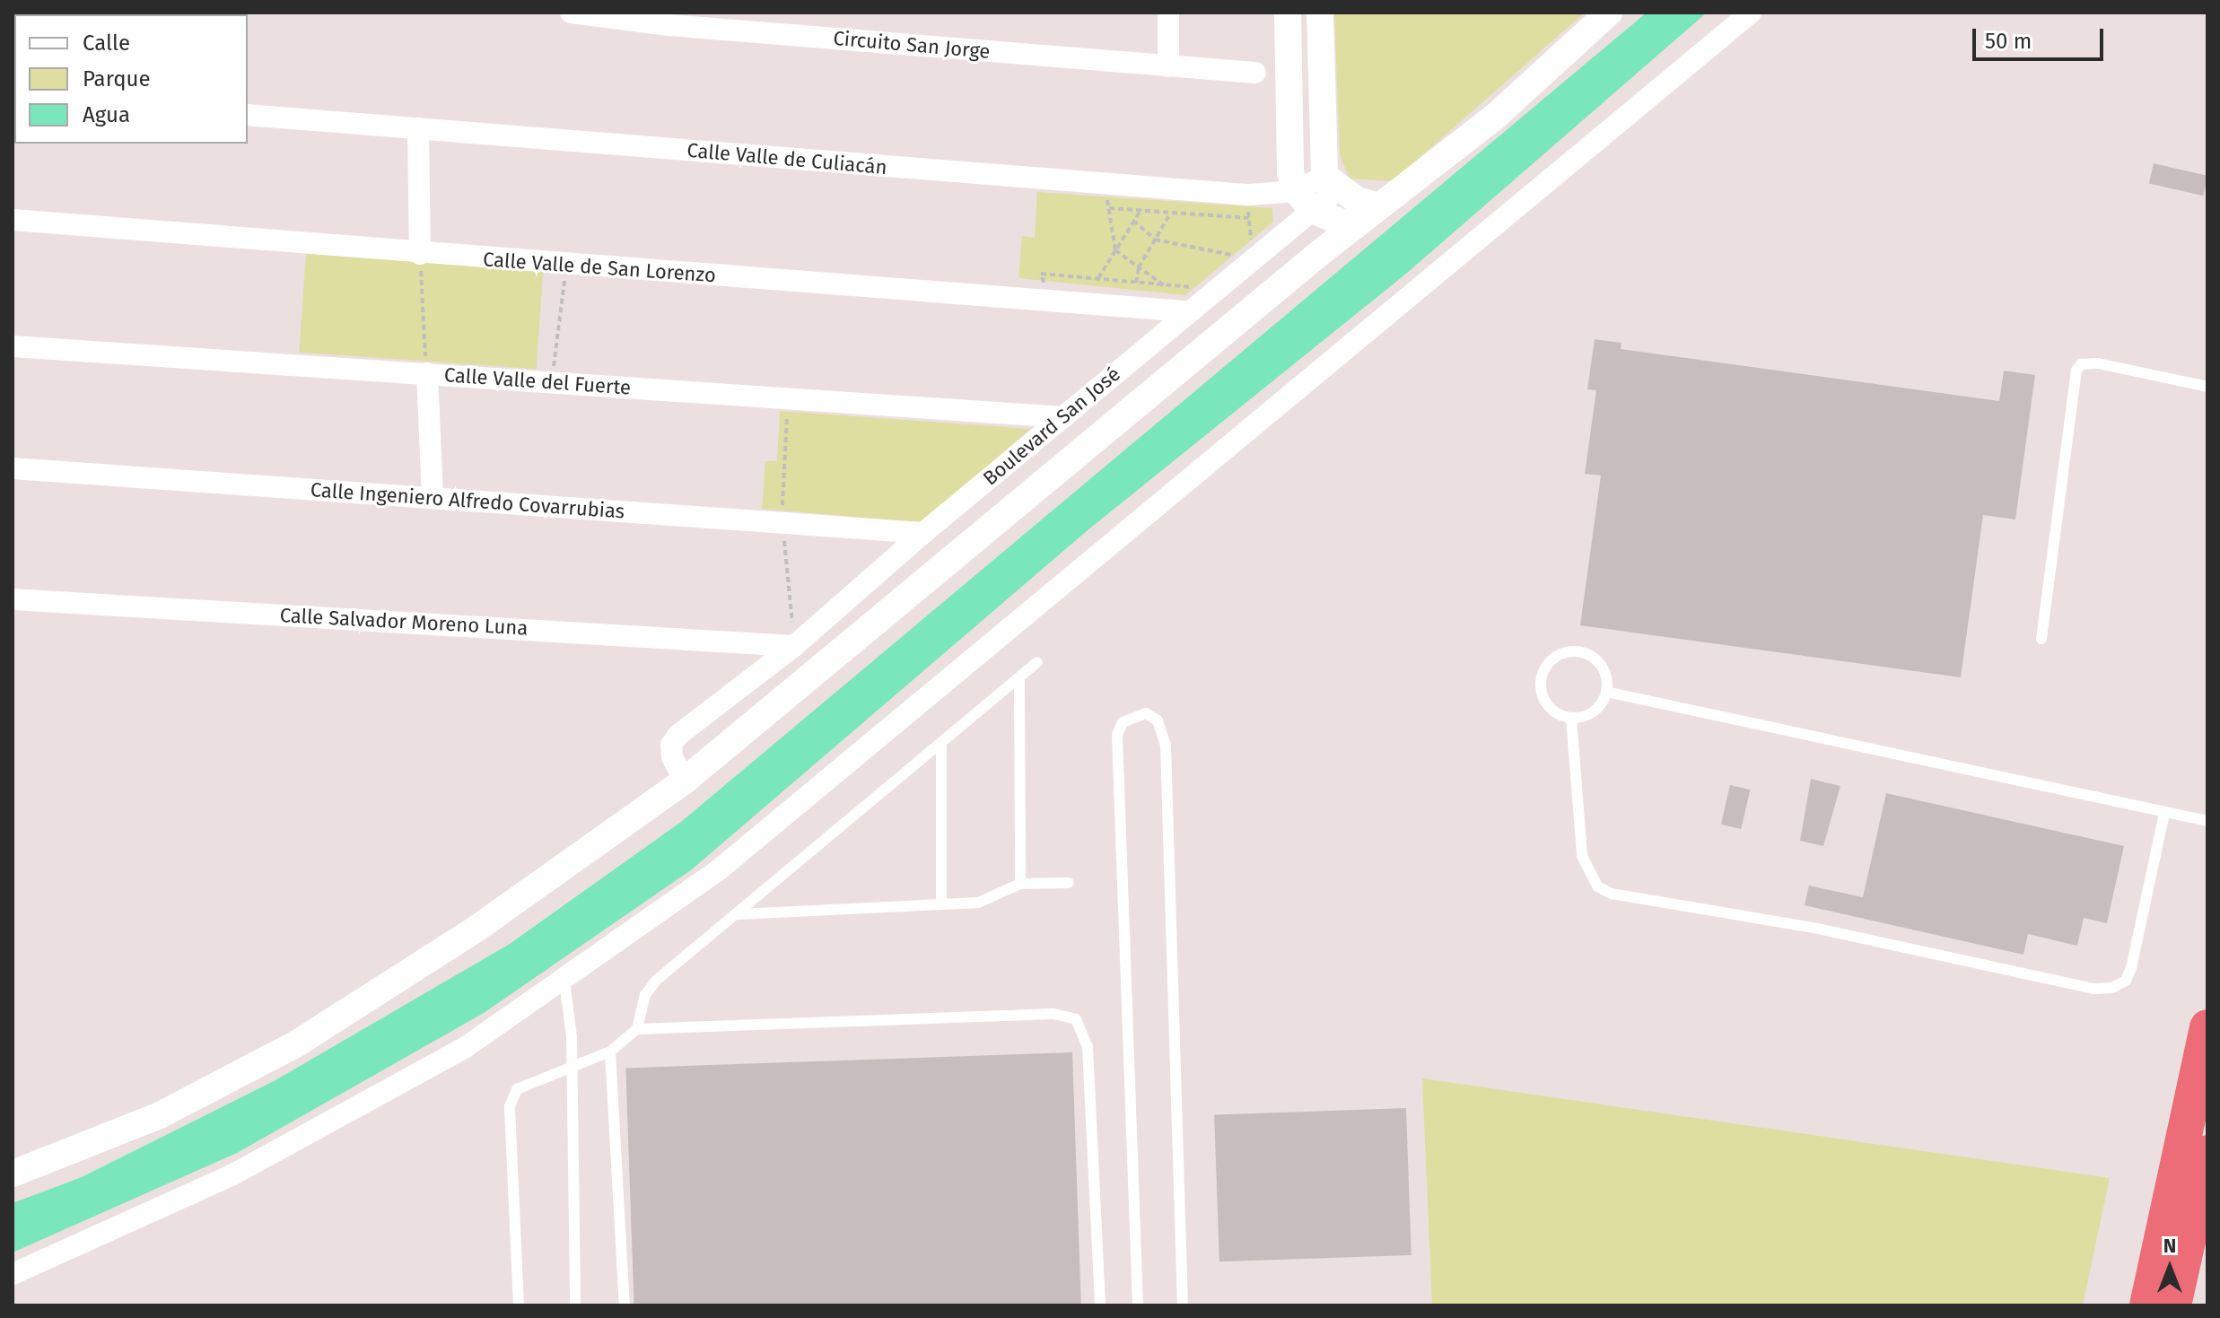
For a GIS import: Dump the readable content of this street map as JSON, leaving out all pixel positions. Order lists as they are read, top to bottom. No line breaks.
{"streets":{"street":["Circuito San Jorge","Calle Valle de Culiacán","Calle Valle de San Lorenzo","Calle Valle del Fuerte","Boulevard San José","Calle Ingeniero Alfredo Covarrubias","Calle Salvador Moreno Luna"]},"crossings":[["Calle Valle de Culiacán","Boulevard San José"],["Calle Valle de San Lorenzo","Boulevard San José"],["Calle Valle del Fuerte","Boulevard San José"],["Boulevard San José","Calle Ingeniero Alfredo Covarrubias"],["Boulevard San José","Calle Salvador Moreno Luna"]],"legend":["Calle","Parque","Agua"],"scale_bar":"50 m","north":"top"}
